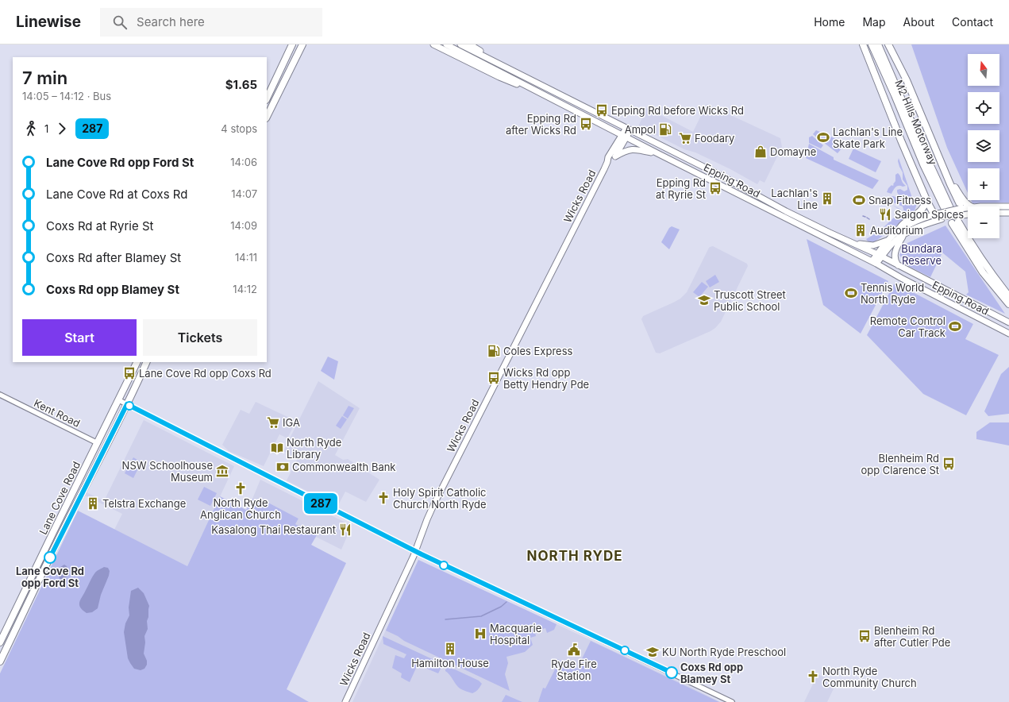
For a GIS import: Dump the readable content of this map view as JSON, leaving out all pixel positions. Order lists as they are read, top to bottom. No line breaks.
{"streets":{"highway":["M2 Hills Motorway","Kent Road","Lane Cove Road"],"main road":["Epping Road","Wicks Road"]},"crossings":[["Epping Road","Wicks Road"],["Kent Road","Lane Cove Road"]],"districts":["NORTH RYDE"],"parks":["Bundara Reserve"],"places":{"bus stop":["Epping Rd before Wicks Rd","Epping Rd after Wicks Rd","Epping Rd at Ryrie St","Lane Cove Rd opp Coxs Rd","Wicks Rd opp Betty Hendry Pde","Blenheim Rd opp Clarence St","Blenheim Rd after Cutler Pde"],"fuel station":["Ampol","Coles Express"],"sports":["Lachlan's Line Skate Park","Snap Fitness","Tennis World North Ryde","Remote Control Car Track"],"supermarket":["Foodary","IGA"],"shop":["Domayne"],"building":["Lachlan's Line","Auditorium","Telstra Exchange","Hamilton House"],"restaurant":["Saigon Spices","Kasalong Thai Restaurant"],"school or university":["Truscott Street Public School","KU North Ryde Preschool"],"library":["North Ryde Library"],"bank":["Commonwealth Bank"],"museum":["NSW Schoolhouse Museum"],"church":["North Ryde Anglican Church","Holy Spirit Catholic Church North Ryde","North Ryde Community Church"],"other":["Lane Cove Rd opp Ford St","Coxs Rd opp Blamey St"],"hospital":["Macquarie Hospital"],"public building":["Ryde Fire Station"]},"lines":["bus line 287"],"north":"top","page":{"header":"Linewise","search":"Search here","nav":["Home","Map","About","Contact"],"on_map":"287","map_buttons":["+","−"],"heading":["7 min","14:05 – 14:12 · Bus","$1.65"],"legs":["1","287","4 stops"],"list":[{"name":"Lane Cove Rd opp Ford St","value":"14:06"},{"name":"Lane Cove Rd at Coxs Rd","value":"14:07"},{"name":"Coxs Rd at Ryrie St","value":"14:09"},{"name":"Coxs Rd after Blamey St","value":"14:11"},{"name":"Coxs Rd opp Blamey St","value":"14:12"}],"buttons":["Start","Tickets"]}}
